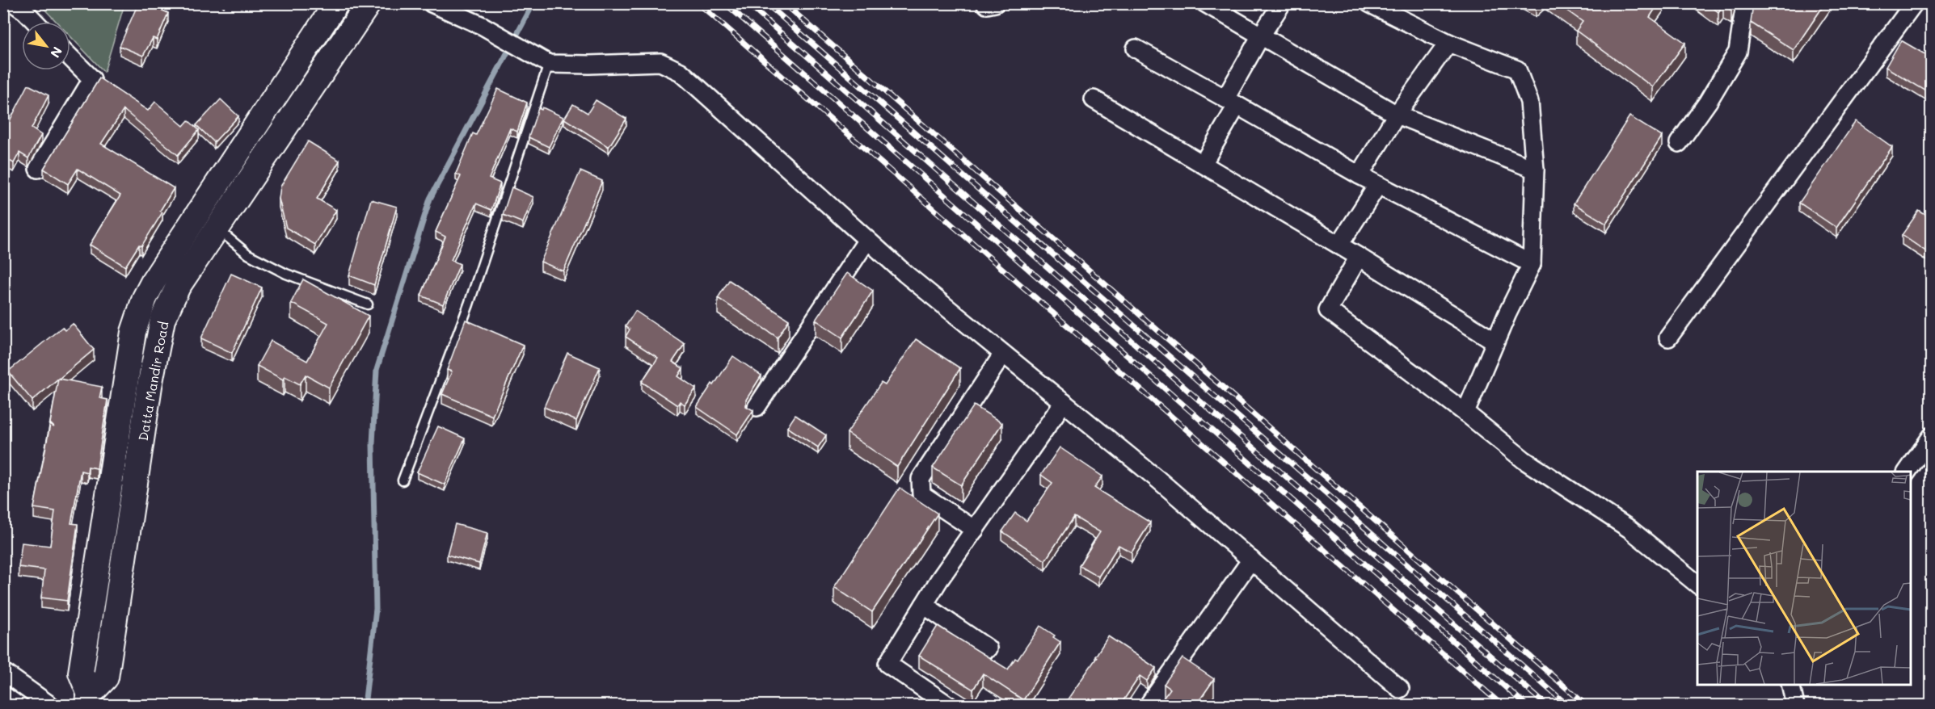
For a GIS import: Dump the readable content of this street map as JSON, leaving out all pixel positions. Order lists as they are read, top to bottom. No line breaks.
{"streets":{"main road":["Datta Mandir Road"]},"north":"bottom right"}
